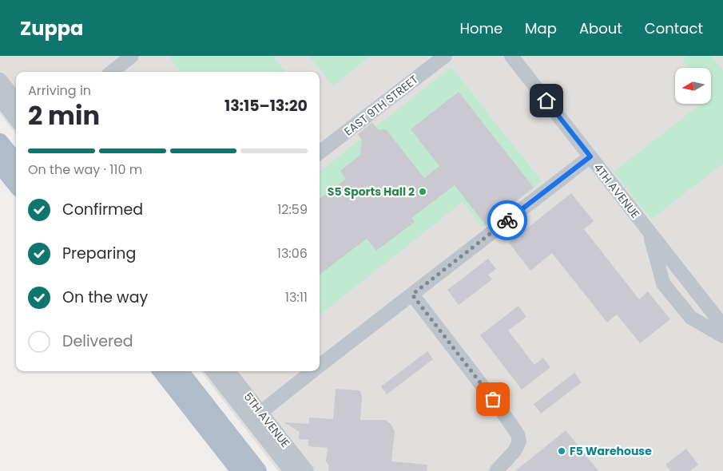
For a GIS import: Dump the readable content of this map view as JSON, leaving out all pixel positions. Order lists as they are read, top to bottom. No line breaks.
{"streets":{"lane":["EAST 9TH STREET","4TH AVENUE","5TH AVENUE"]},"places":["S5 Sports Hall 2","F5 Warehouse"],"north":"left","page":{"header":"Zuppa","nav":["Home","Map","About","Contact"],"heading":["2 min","Arriving in","13:15–13:20"],"bar":"On the way · 110 m","list":[["Confirmed","12:59"],["Preparing","13:06"],["On the way","13:11"],"Delivered"]}}
